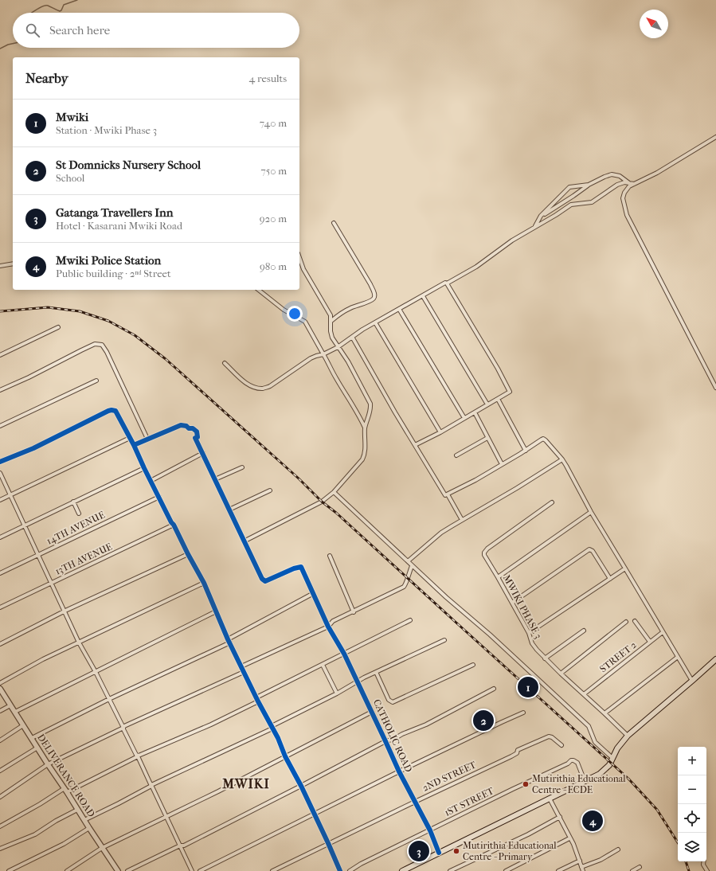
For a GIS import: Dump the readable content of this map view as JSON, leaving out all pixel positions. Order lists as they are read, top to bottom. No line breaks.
{"streets":{"street":["14TH AVENUE","13TH AVENUE","MWIKI PHASE 3","STREET 2","CATHOLIC ROAD","DELIVERANCE ROAD","2ND STREET","1ST STREET"]},"crossings":[["MWIKI PHASE 3","STREET 2"],["CATHOLIC ROAD","2ND STREET"],["CATHOLIC ROAD","1ST STREET"]],"districts":["MWIKI"],"places":["Mutirithia Educational Centre - ECDE","Mutirithia Educational Centre - Primary"],"north":"top left","page":{"search":"Search here","heading":["Nearby","4 results"],"list":[{"mark":"1","name":"Mwiki","note":"Station · Mwiki Phase 3","value":"740 m"},{"mark":"2","name":"St Domnicks Nursery School","note":"School","value":"750 m"},{"mark":"3","name":"Gatanga Travellers Inn","note":"Hotel · Kasarani Mwiki Road","value":"920 m"},{"mark":"4","name":"Mwiki Police Station","note":"Public building · 2ⁿᵈ Street","value":"980 m"}],"pins":["1","2","4","3"],"map_buttons":["+","−"]}}
